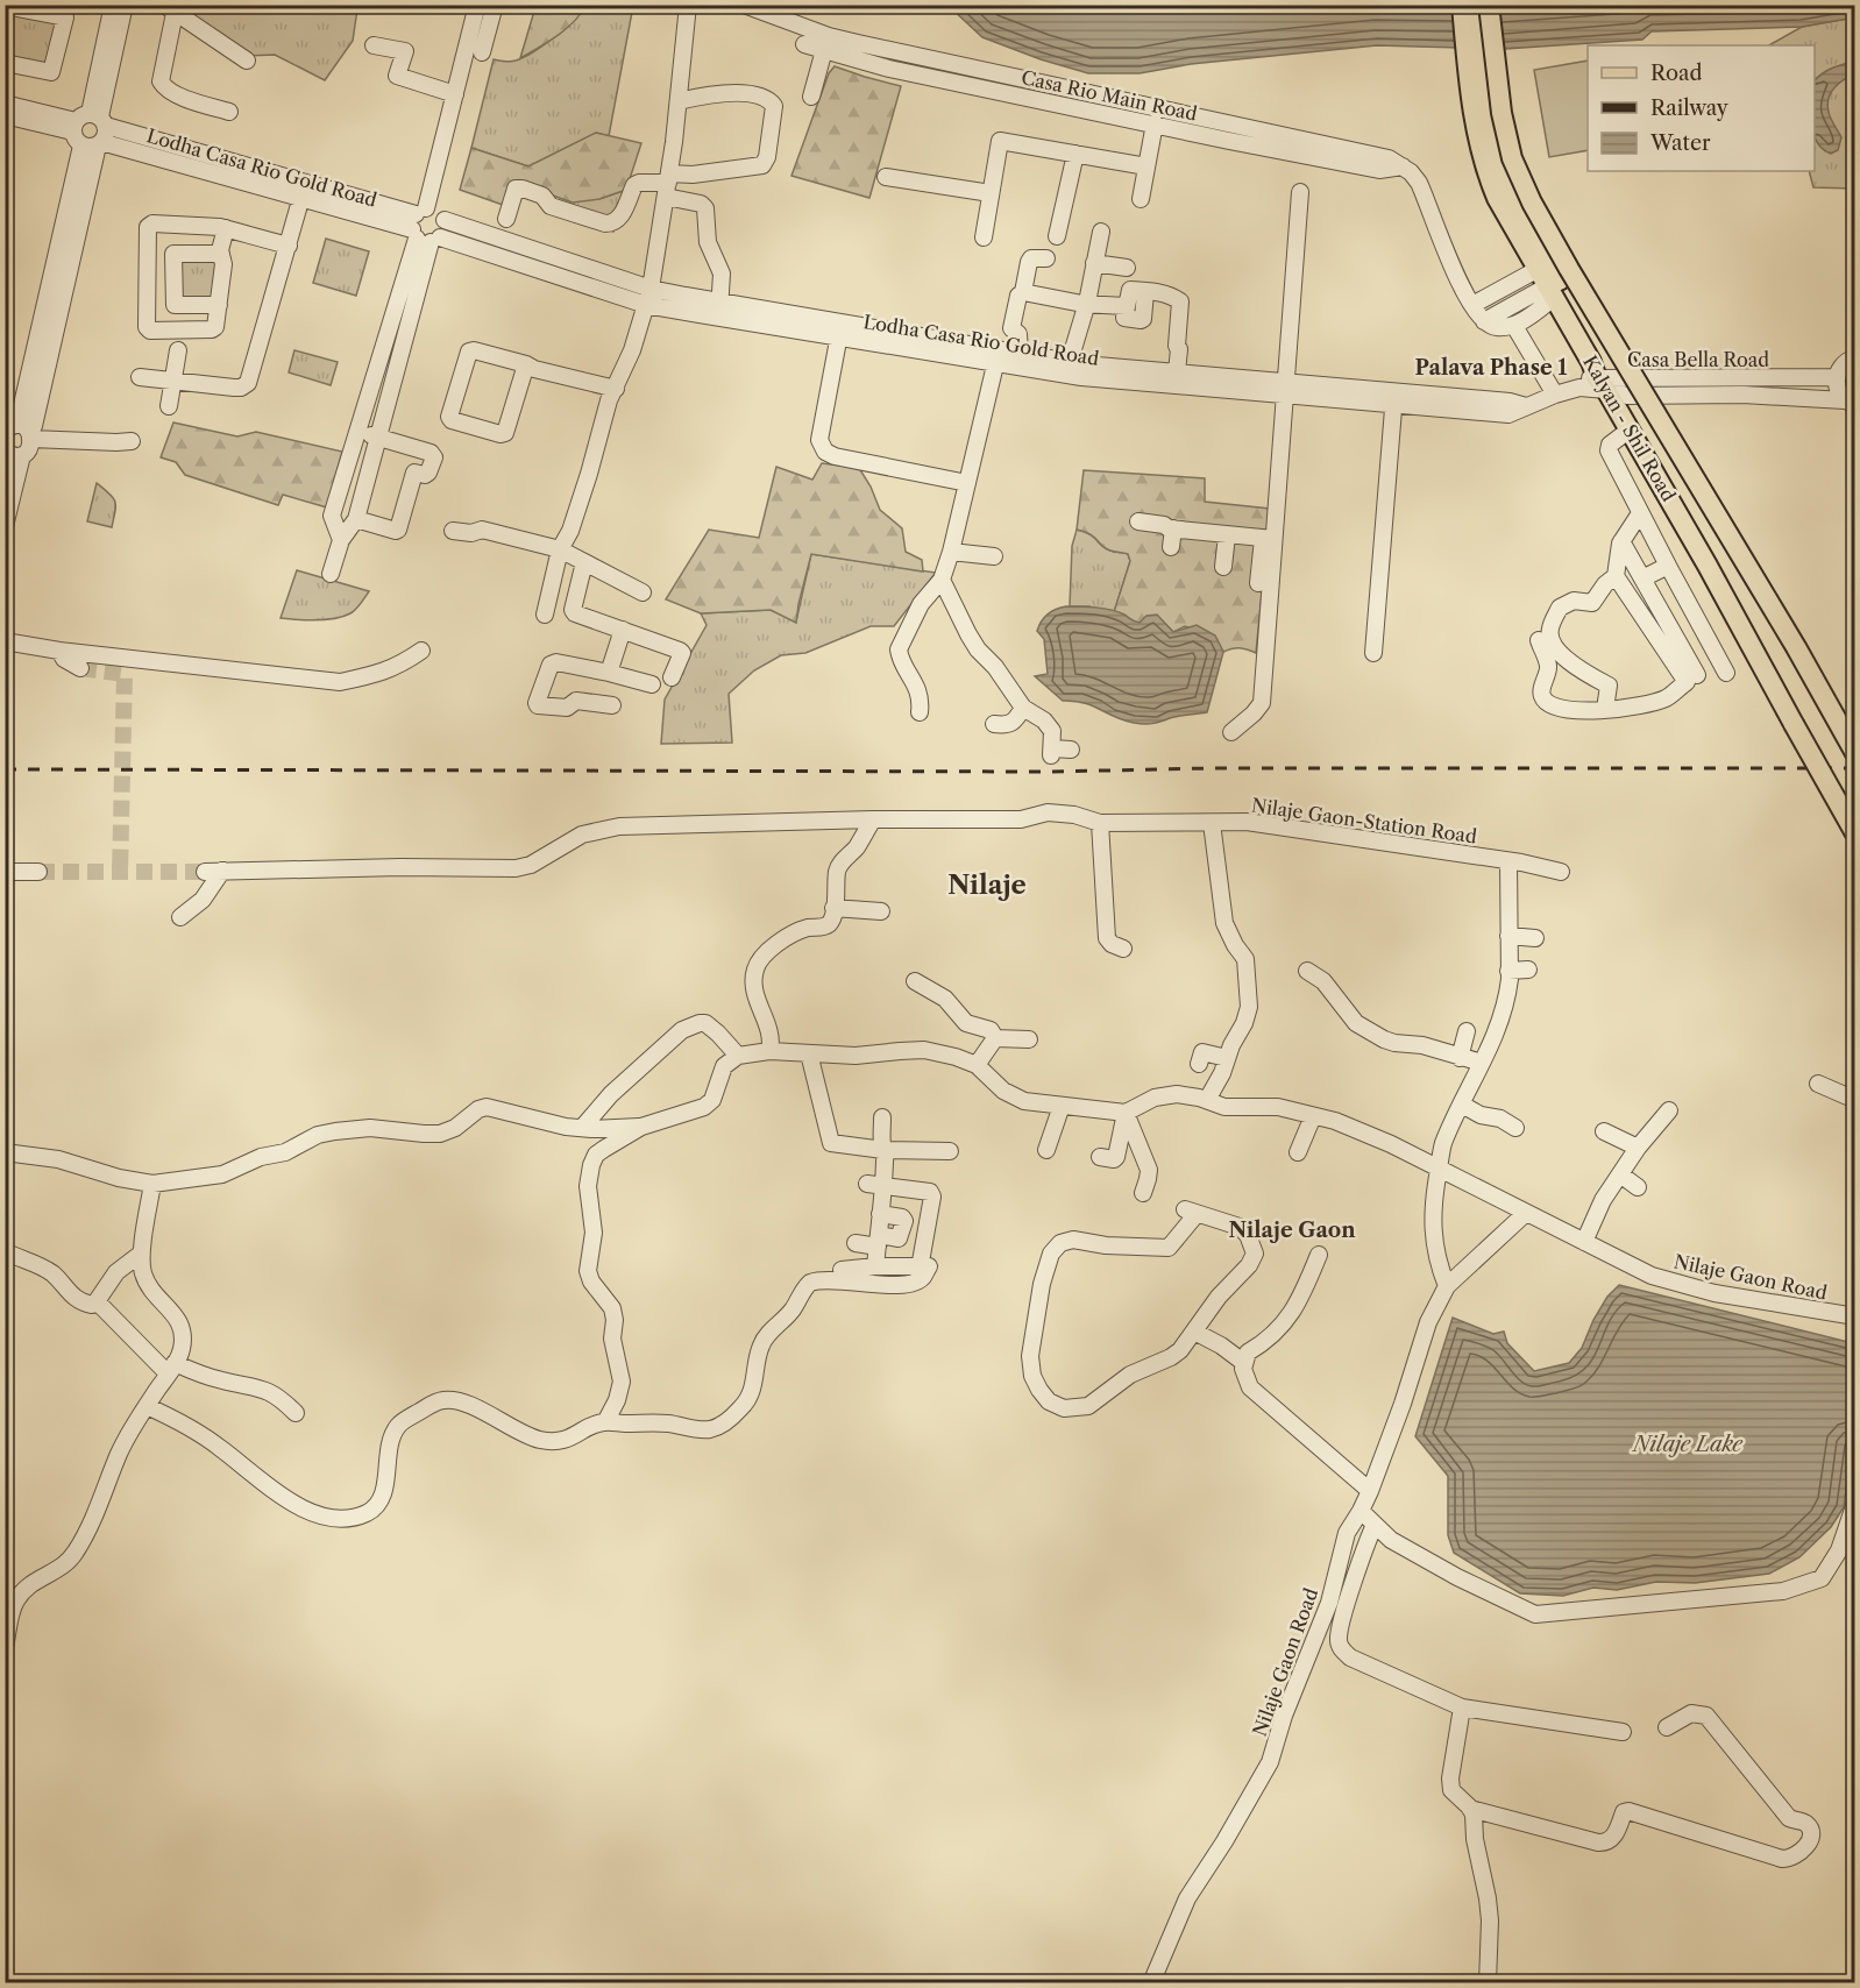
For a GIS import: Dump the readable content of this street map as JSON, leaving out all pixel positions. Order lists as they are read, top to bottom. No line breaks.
{"streets":{"main road":["Kalyan - Shil Road"],"street":["Casa Rio Main Road","Lodha Casa Rio Gold Road","Casa Bella Road","Nilaje Gaon-Station Road","Nilaje Gaon Road"]},"crossings":[["Lodha Casa Rio Gold Road","Casa Bella Road"],["Lodha Casa Rio Gold Road","Kalyan - Shil Road"],["Casa Bella Road","Kalyan - Shil Road"]],"districts":["Palava Phase 1","Nilaje","Nilaje Gaon"],"water":["Nilaje Lake"],"legend":["Road","Railway","Water"]}
